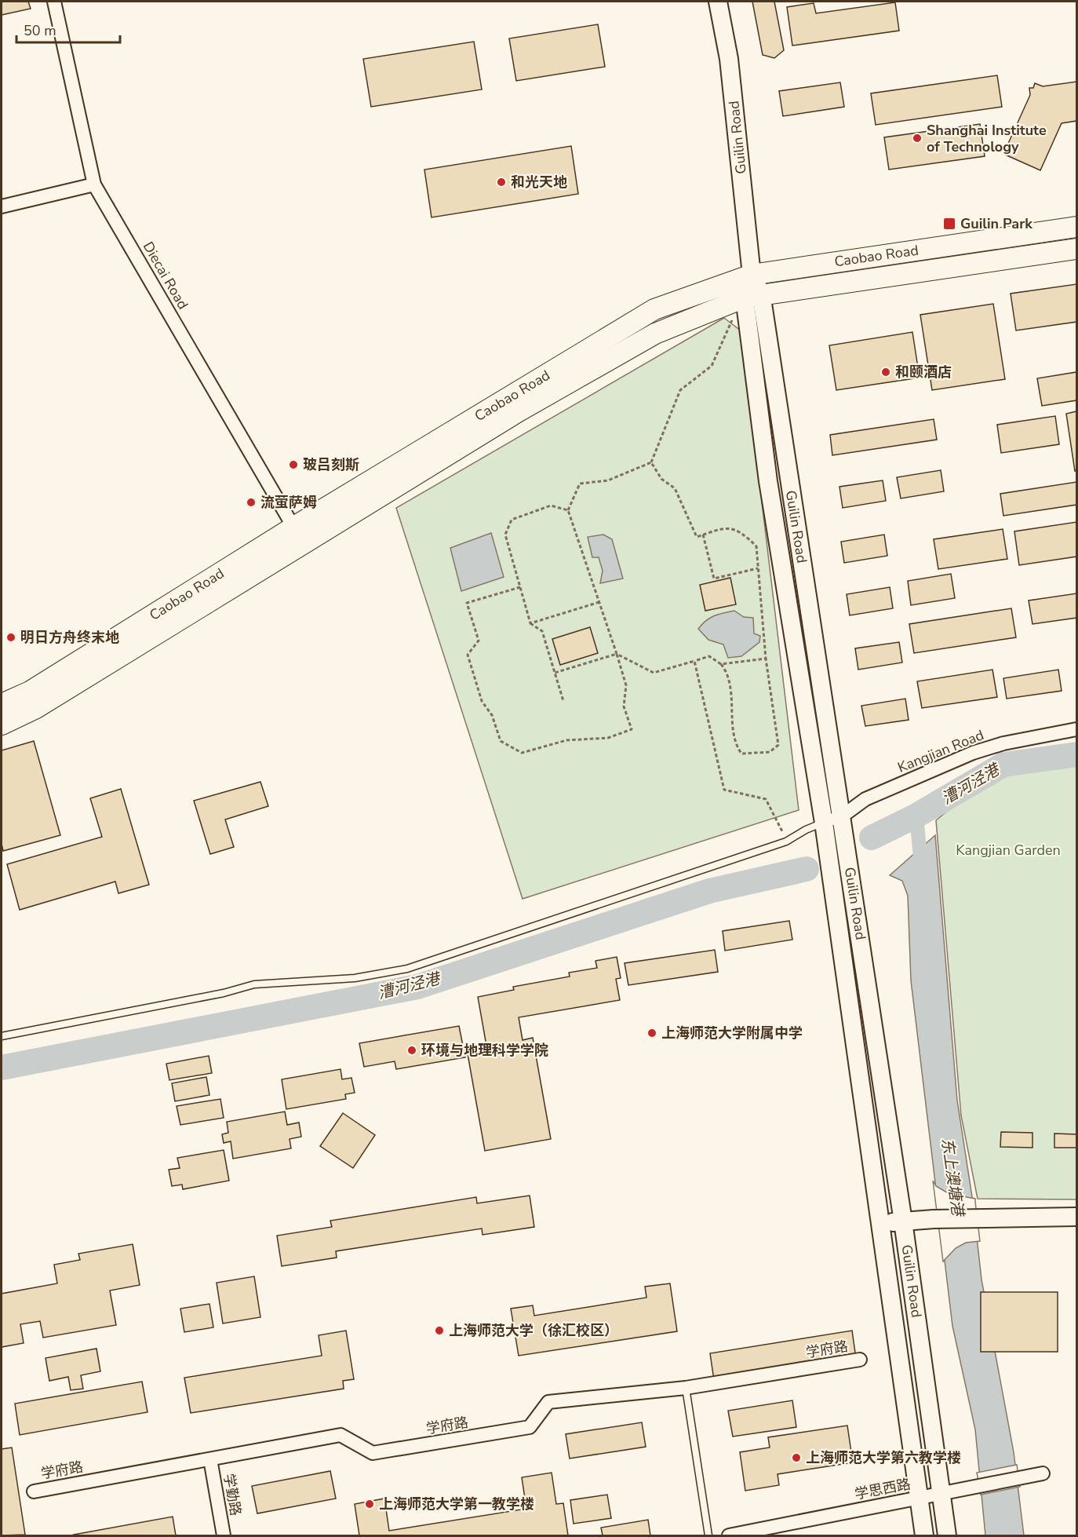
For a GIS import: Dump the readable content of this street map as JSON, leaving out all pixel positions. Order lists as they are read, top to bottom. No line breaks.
{"streets":{"main road":["Guilin Road","Caobao Road"],"street":["Diecai Road","Kangjian Road","学府路","学思西路","学勤路"]},"crossings":[["Guilin Road","Caobao Road"],["Guilin Road","Kangjian Road"],["Guilin Road","学思西路"],["Caobao Road","Diecai Road"],["学府路","学勤路"]],"water":["漕河泾港","东上澳塘港"],"parks":["Kangjian Garden"],"places":{"other":["Shanghai Institute of Technology","和光天地","和颐酒店","玻吕刻斯","流萤萨姆","明日方舟终末地","上海师范大学附属中学","环境与地理科学学院","上海师范大学（徐汇校区）","上海师范大学第六教学楼","上海师范大学第一教学楼"],"transit":["Guilin Park"]},"scale_bar":"50 m"}
